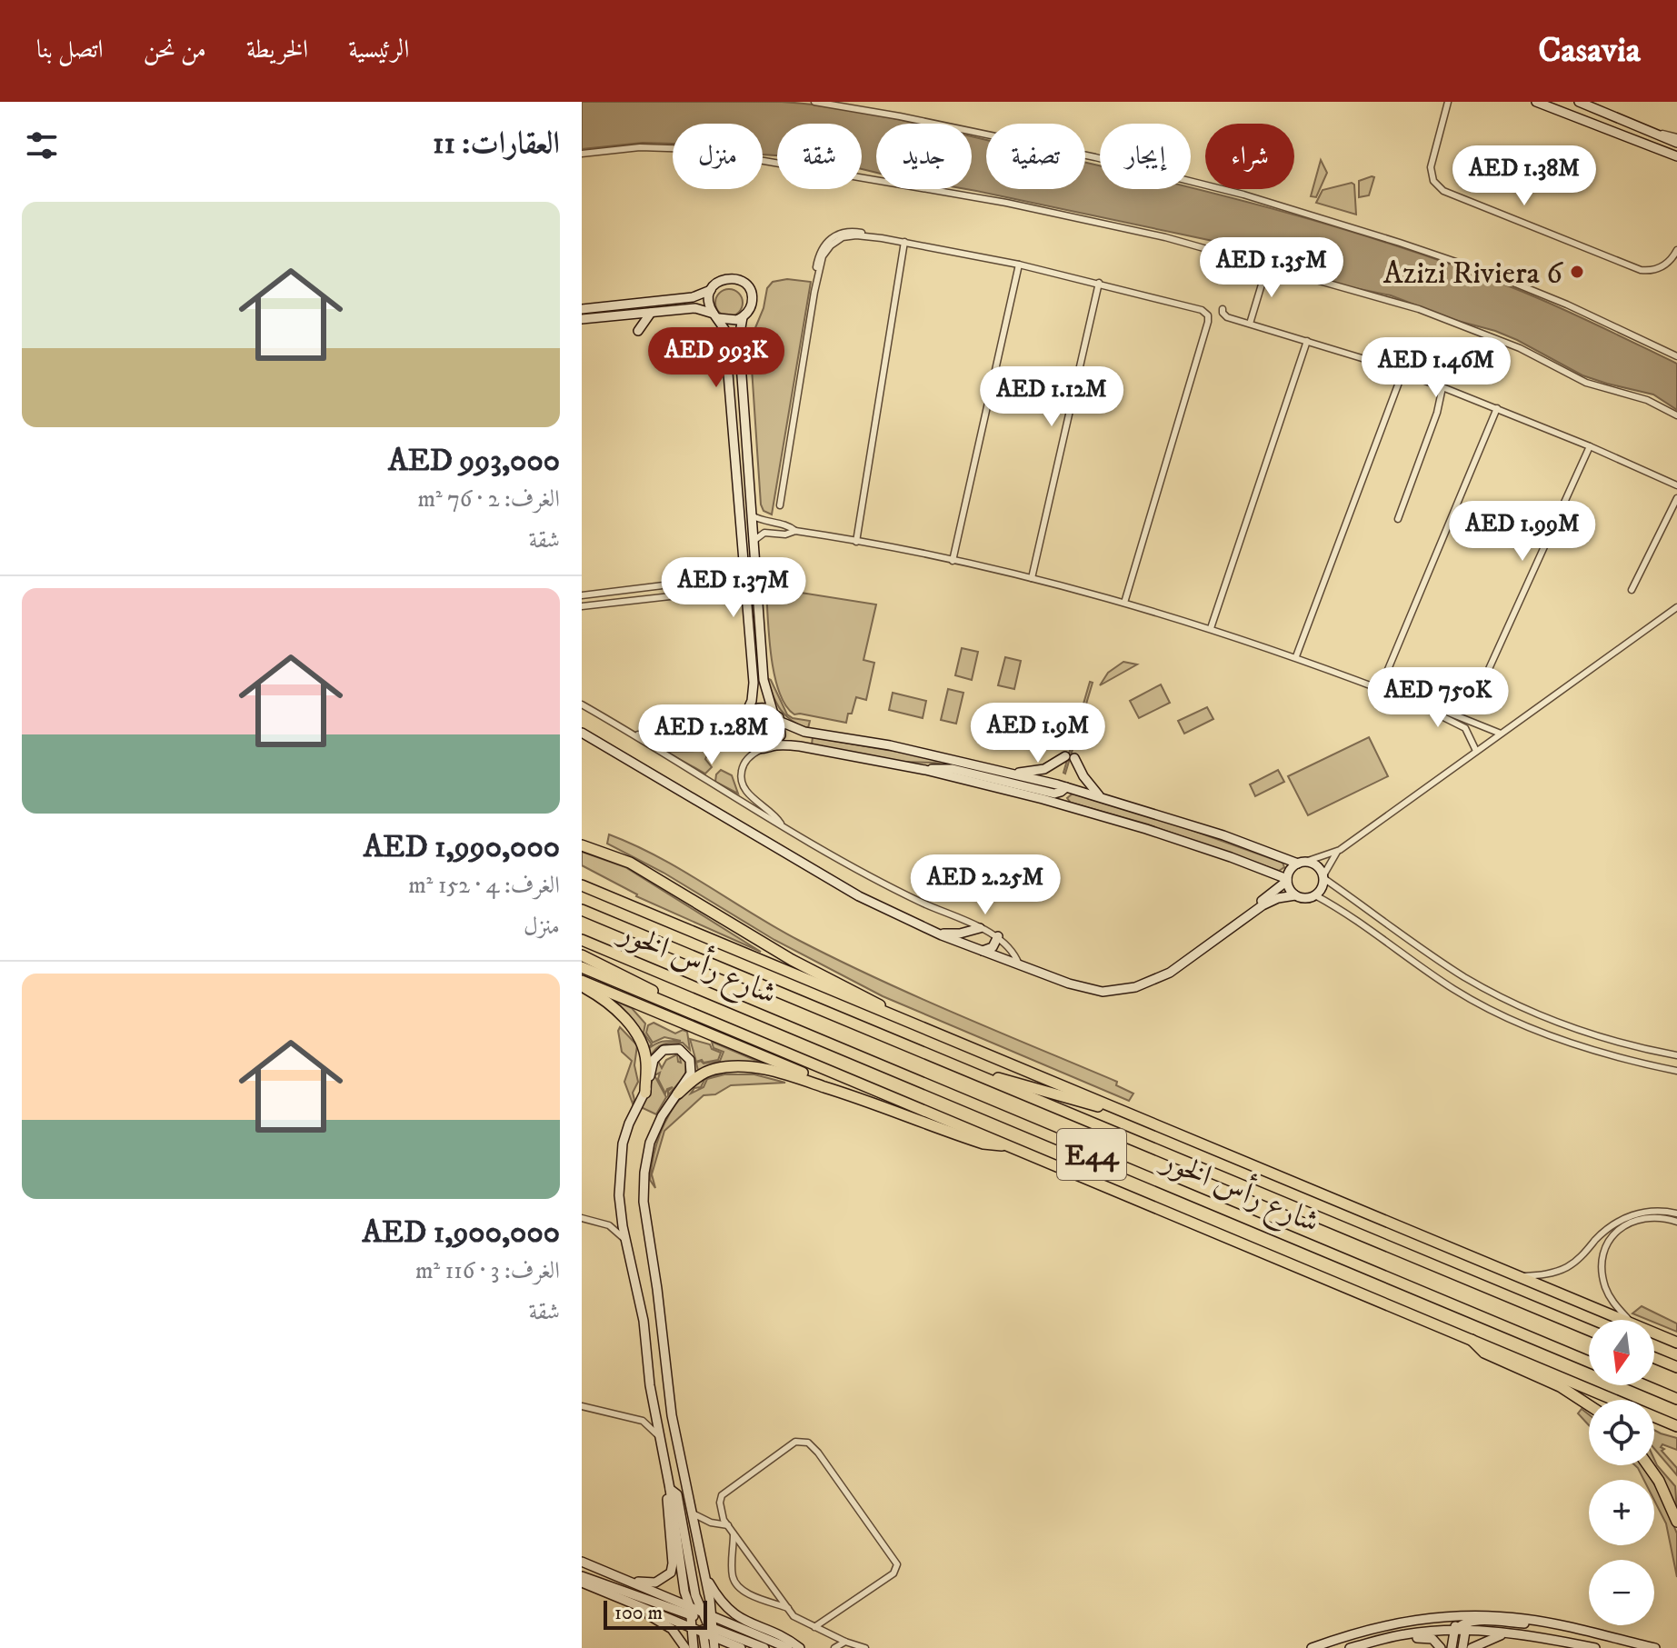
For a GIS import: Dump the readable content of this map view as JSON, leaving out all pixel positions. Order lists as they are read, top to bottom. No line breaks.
{"streets":{"highway":["شارع رأس الخور","E44"]},"places":["Azizi Riviera 6"],"scale_bar":"100 m","north":"bottom","page":{"header":"Casavia","nav":["الرئيسية","الخريطة","من نحن","اتصل بنا"],"heading":"العقارات: 11","chip":["شراء","إيجار","تصفية","جديد","شقة","منزل"],"price":["AED 1.38M","AED 1.35M","AED 993K","AED 1.46M","AED 1.12M","AED 1.99M","AED 1.37M","AED 750K","AED 1.9M","AED 1.28M","AED 2.25M"],"list":[{"name":"AED 993,000","note":"الغرف: 2 · 76 m² · شقة"},{"name":"AED 1,990,000","note":"الغرف: 4 · 152 m² · منزل"},{"name":"AED 1,900,000","note":"الغرف: 3 · 116 m² · شقة"}],"map_buttons":["+","−"],"scale":"100 m"}}
